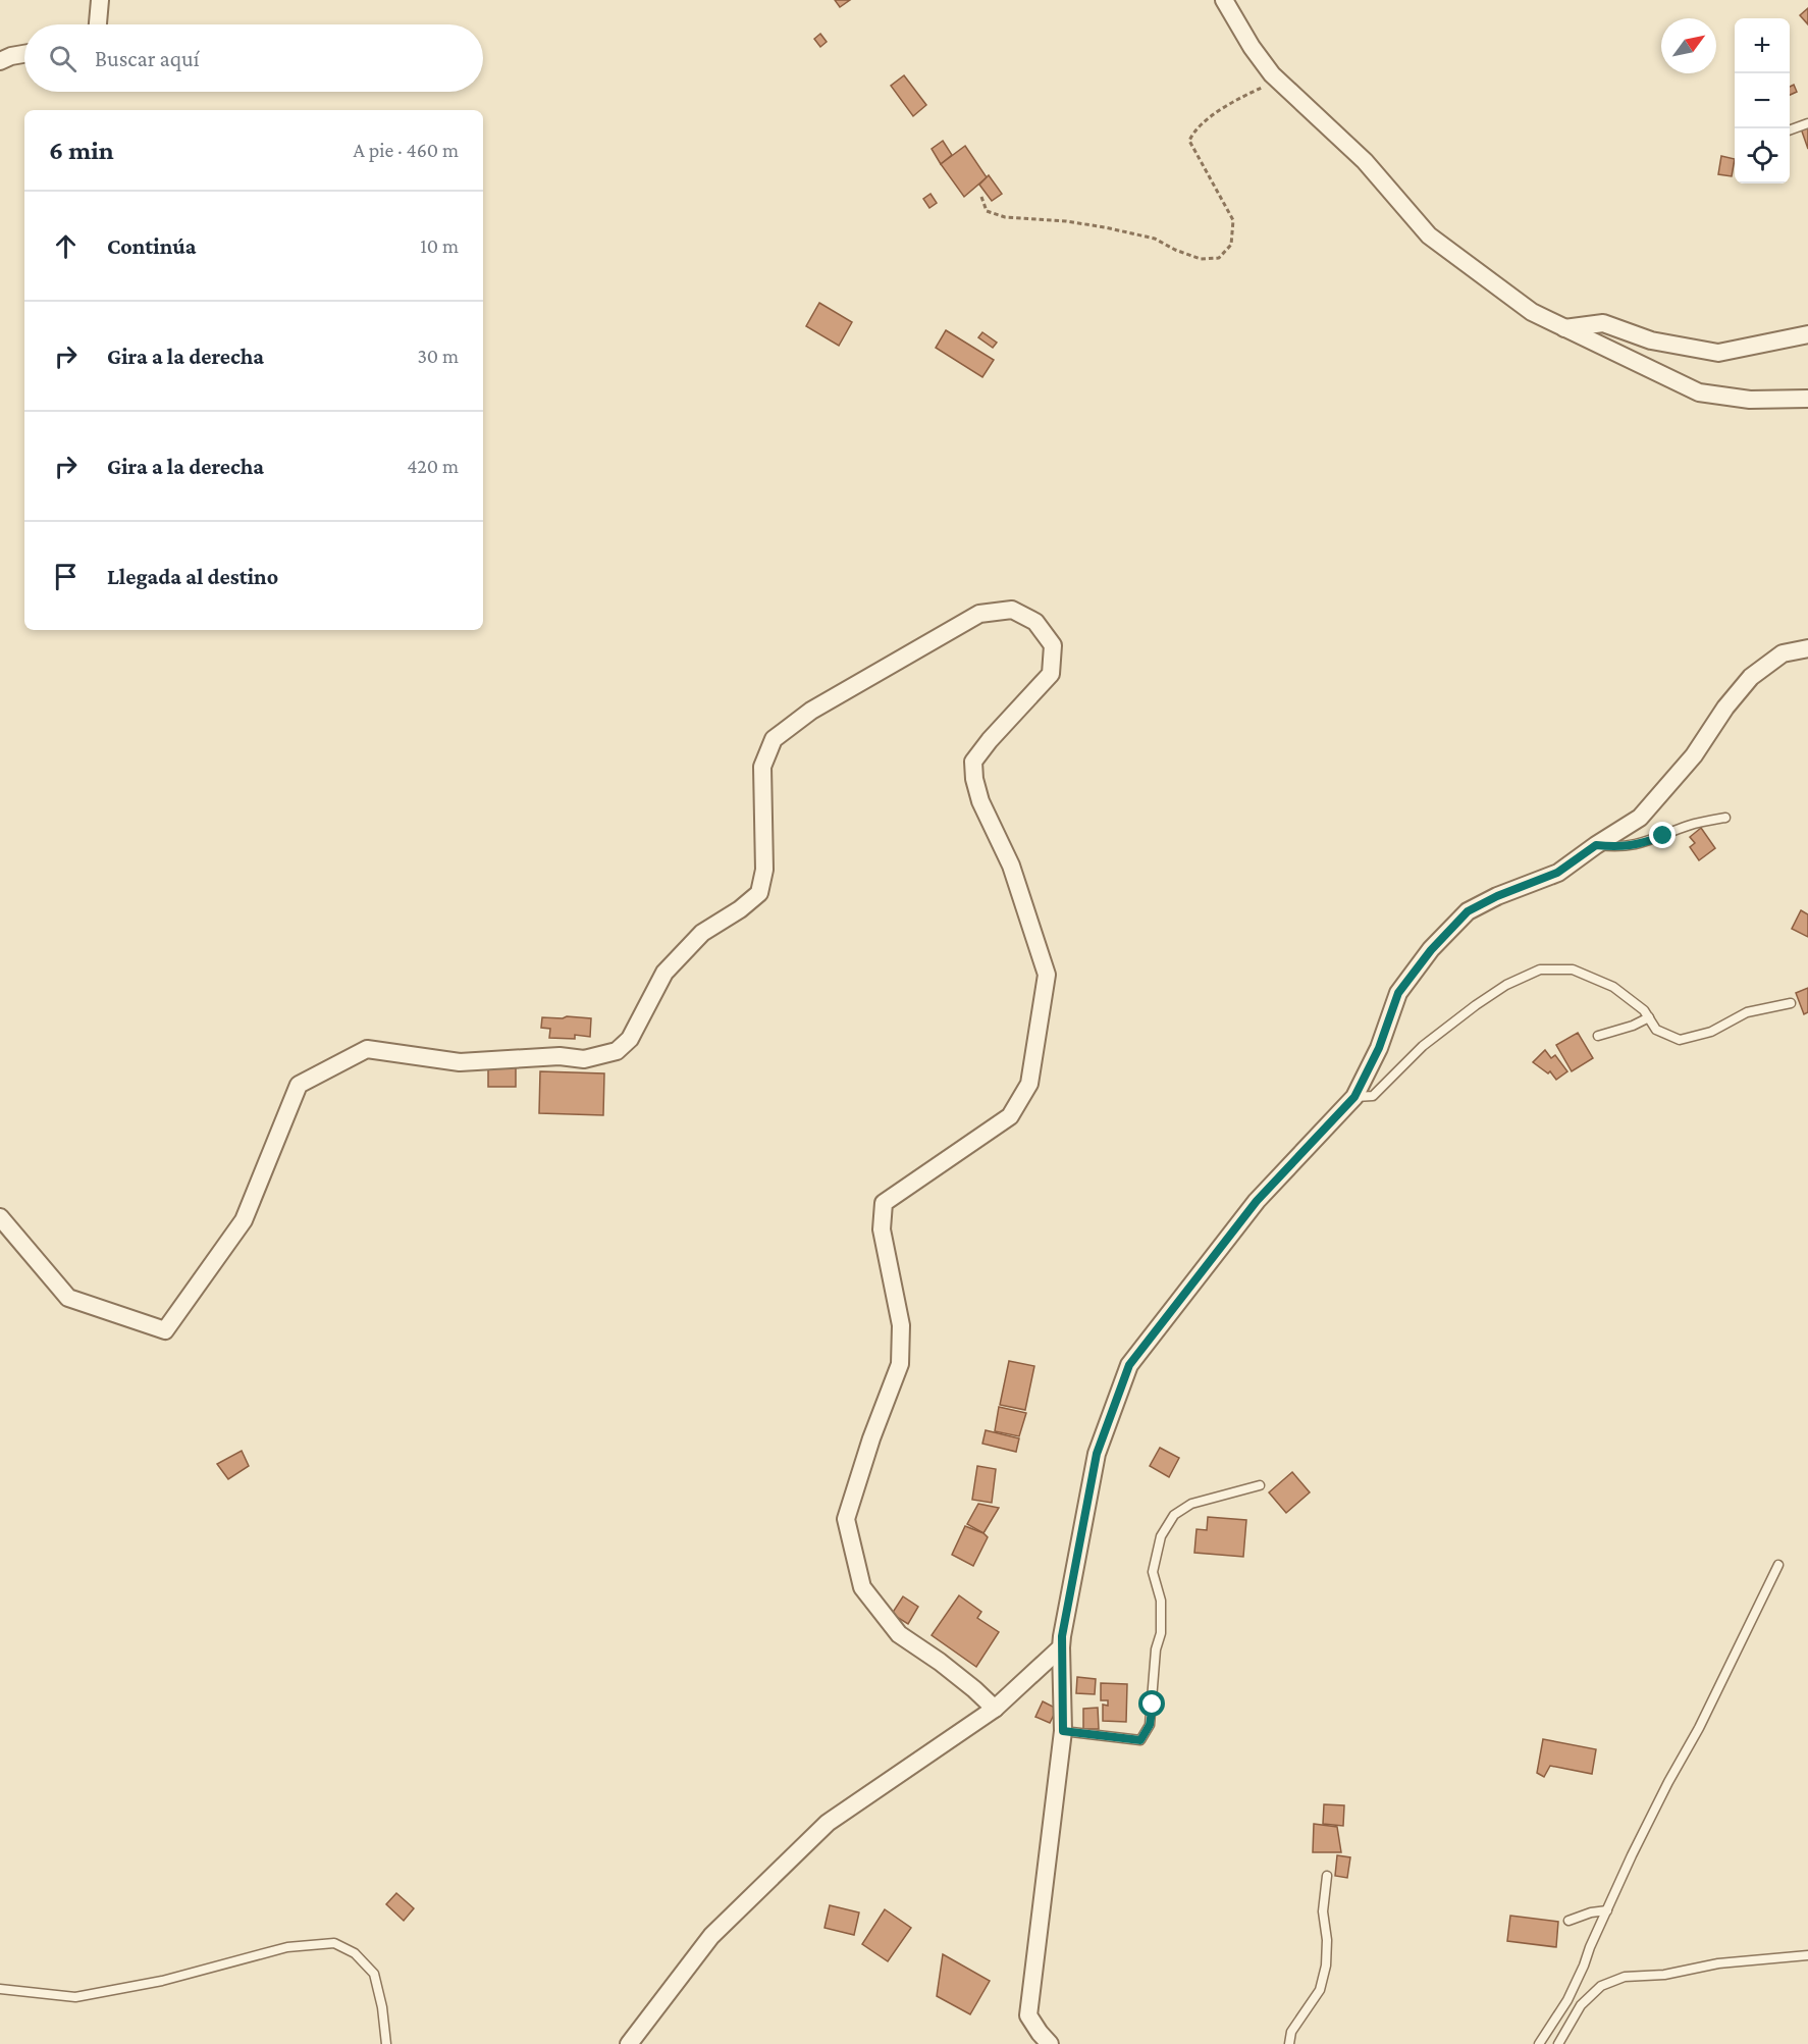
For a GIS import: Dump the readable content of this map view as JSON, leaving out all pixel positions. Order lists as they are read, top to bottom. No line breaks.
{"north":"top right","page":{"map_buttons":["+","−"],"search":"Buscar aquí","heading":["6 min","A pie · 460 m"],"list":[["Continúa","10 m"],["Gira a la derecha","30 m"],["Gira a la derecha","420 m"],"Llegada al destino"]}}
